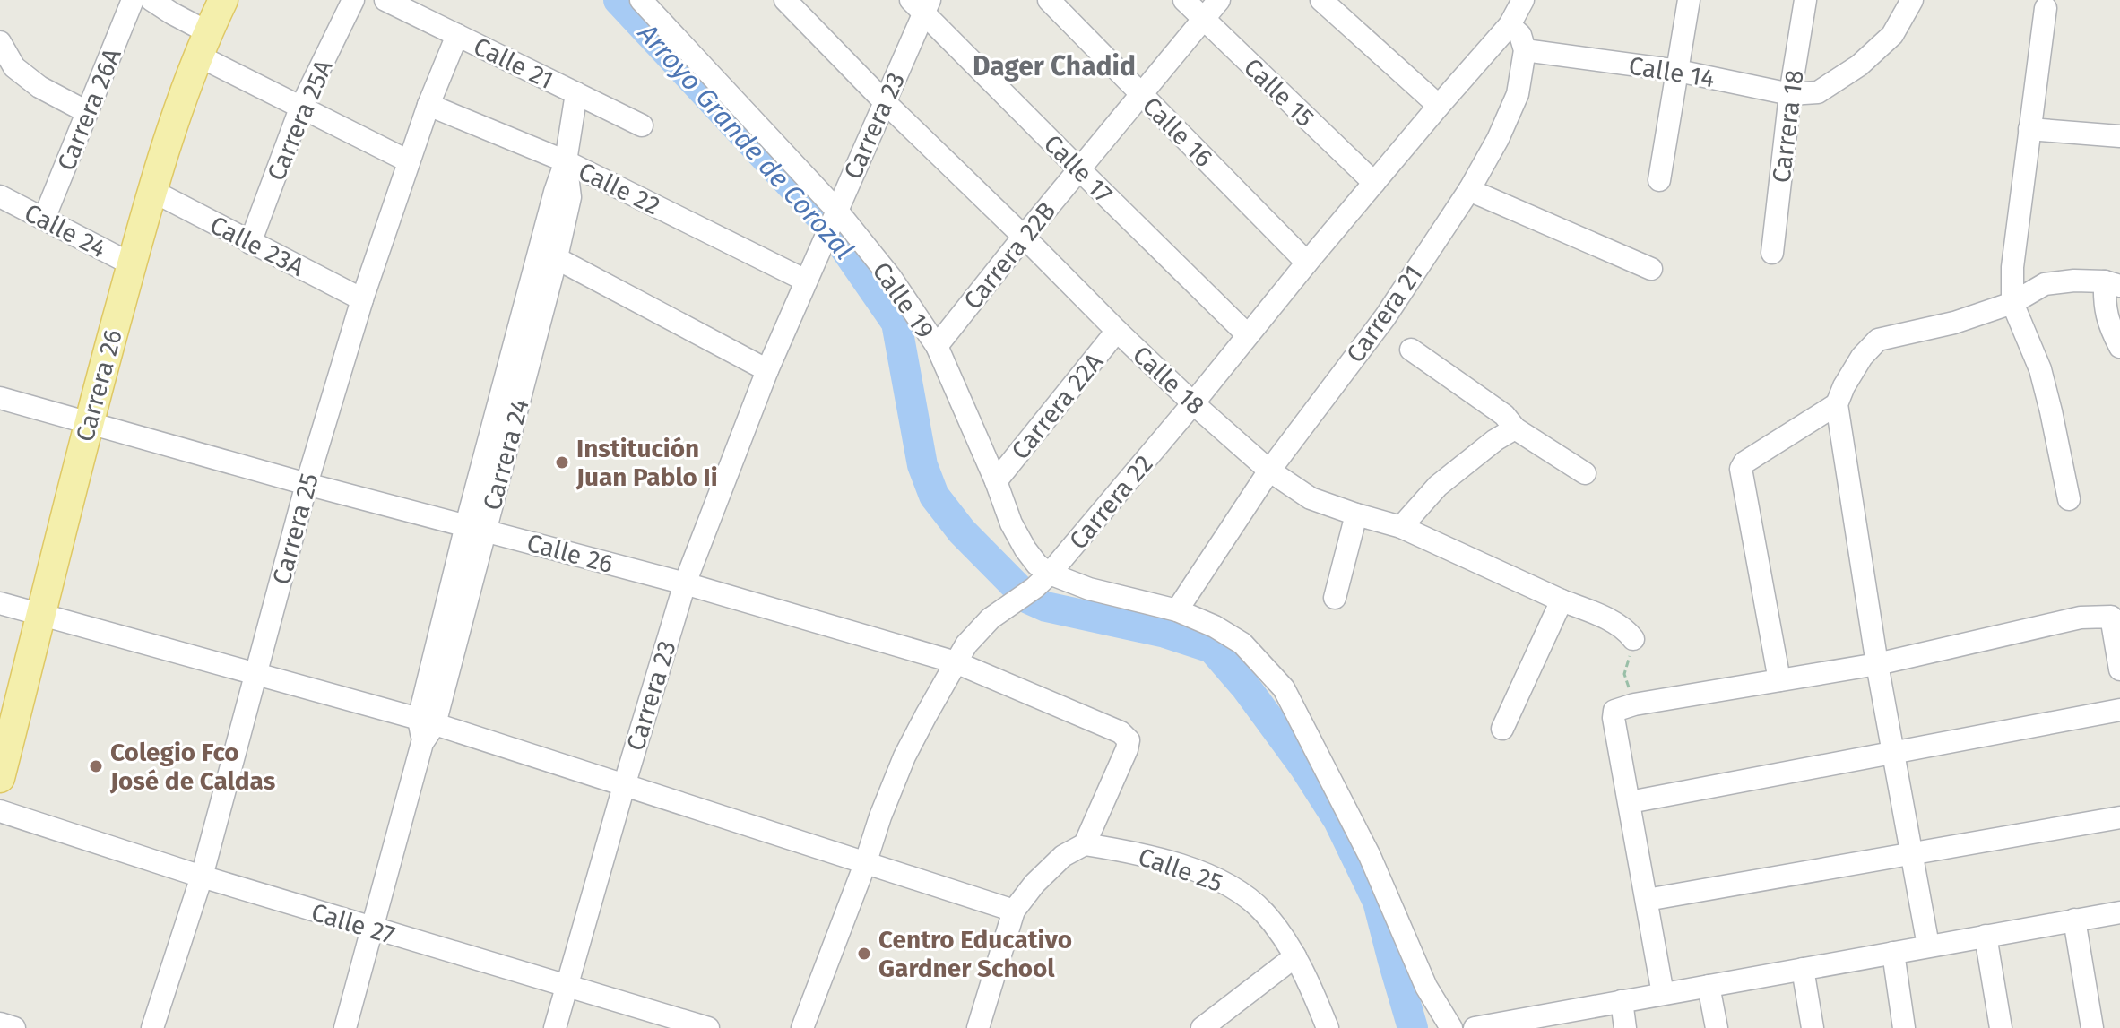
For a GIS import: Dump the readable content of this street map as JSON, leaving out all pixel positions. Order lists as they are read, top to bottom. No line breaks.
{"streets":{"main road":["Carrera 26"],"street":["Calle 21","Calle 14","Calle 15","Carrera 26A","Carrera 25A","Carrera 23","Carrera 18","Calle 16","Calle 17","Calle 22","Calle 24","Calle 23A","Carrera 22B","Calle 19","Carrera 21","Calle 18","Carrera 22A","Carrera 24","Carrera 22","Carrera 25","Calle 26","Calle 25","Calle 27"]},"crossings":[["Calle 21","Carrera 24"],["Calle 21","Carrera 25"],["Calle 14","Carrera 18"],["Calle 14","Carrera 21"],["Calle 15","Carrera 22B"],["Calle 15","Carrera 22"],["Carrera 26A","Calle 24"],["Carrera 25A","Calle 23A"],["Carrera 23","Calle 17"],["Carrera 23","Calle 22"],["Carrera 23","Calle 19"],["Carrera 23","Calle 18"],["Carrera 23","Calle 26"],["Carrera 23","Calle 27"],["Calle 16","Carrera 22B"],["Calle 16","Carrera 22"],["Calle 17","Carrera 22B"],["Calle 17","Carrera 22"],["Calle 22","Carrera 24"],["Calle 22","Carrera 25"],["Calle 24","Carrera 26"],["Calle 23A","Carrera 26"],["Calle 23A","Carrera 25"],["Carrera 22B","Calle 19"],["Carrera 22B","Calle 18"],["Calle 19","Carrera 22A"],["Calle 19","Carrera 22"],["Carrera 21","Calle 18"],["Calle 18","Carrera 22A"],["Calle 18","Carrera 22"],["Carrera 26","Calle 26"],["Carrera 24","Calle 26"],["Carrera 24","Calle 27"],["Carrera 22","Calle 26"],["Carrera 25","Calle 26"],["Carrera 25","Calle 27"],["Calle 26","Calle 25"]],"districts":["Dager Chadid"],"water":["Arroyo Grande de Corozal"],"places":["Institución Juan Pablo Ii","Colegio Fco José de Caldas","Centro Educativo Gardner School"]}
